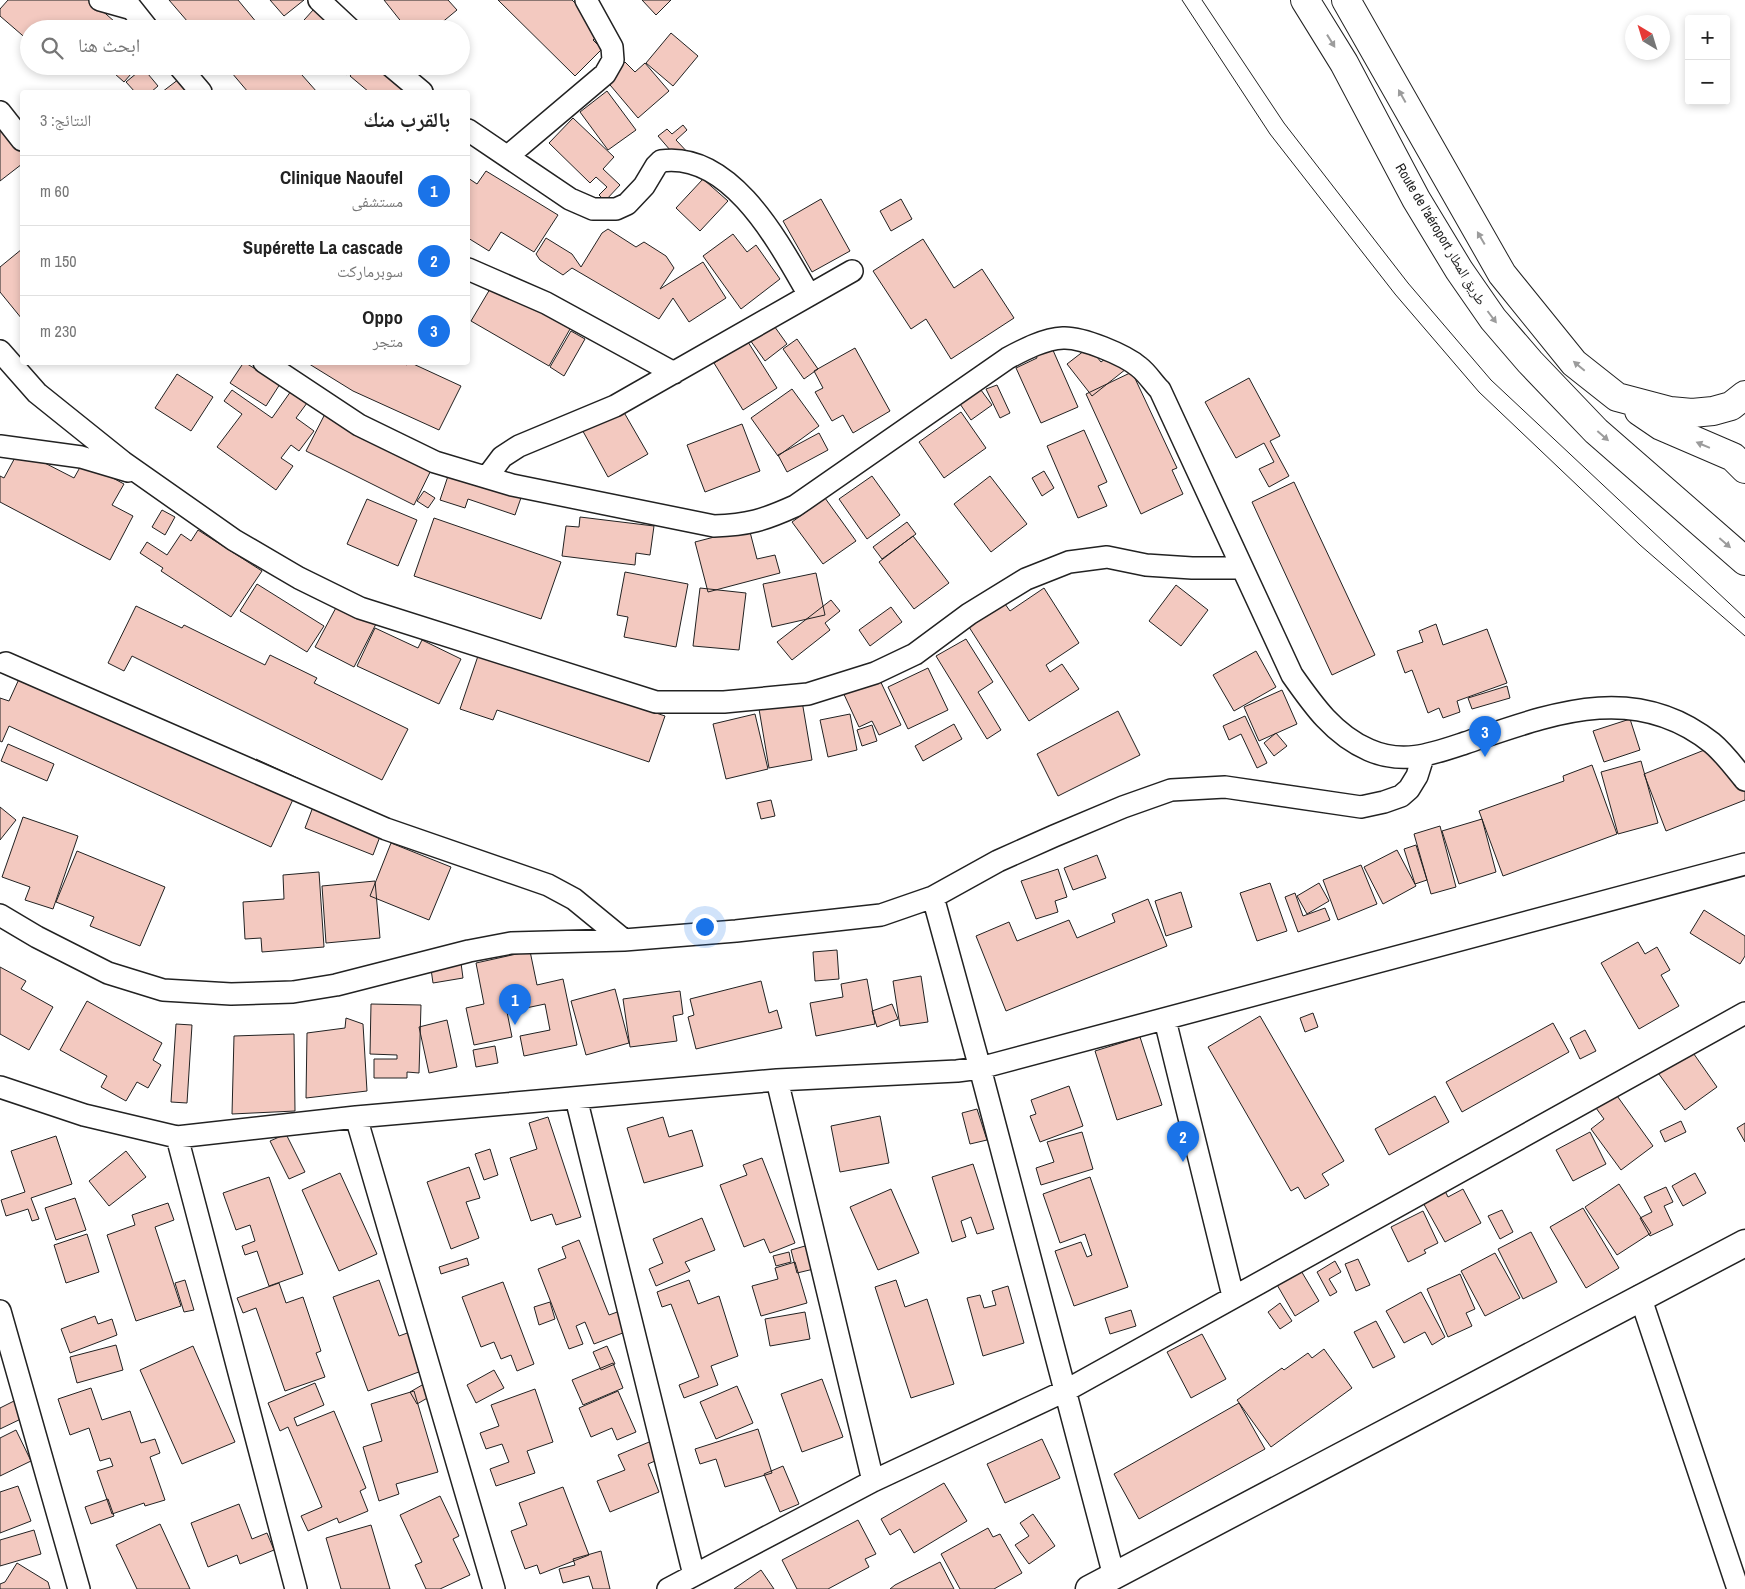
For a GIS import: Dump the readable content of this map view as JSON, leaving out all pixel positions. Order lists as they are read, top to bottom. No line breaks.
{"streets":{"highway":["Route de l'aéroport طريق المطار"]},"north":"top left","page":{"map_buttons":["+","−"],"search":"ابحث هنا","heading":["بالقرب منك","النتائج: 3"],"list":[{"mark":"1","name":"Clinique Naoufel","note":"مستشفى","value":"60 m"},{"mark":"2","name":"Supérette La cascade","note":"سوبرماركت","value":"150 m"},{"mark":"3","name":"Oppo","note":"متجر","value":"230 m"}],"pins":["3","1","2"]}}
